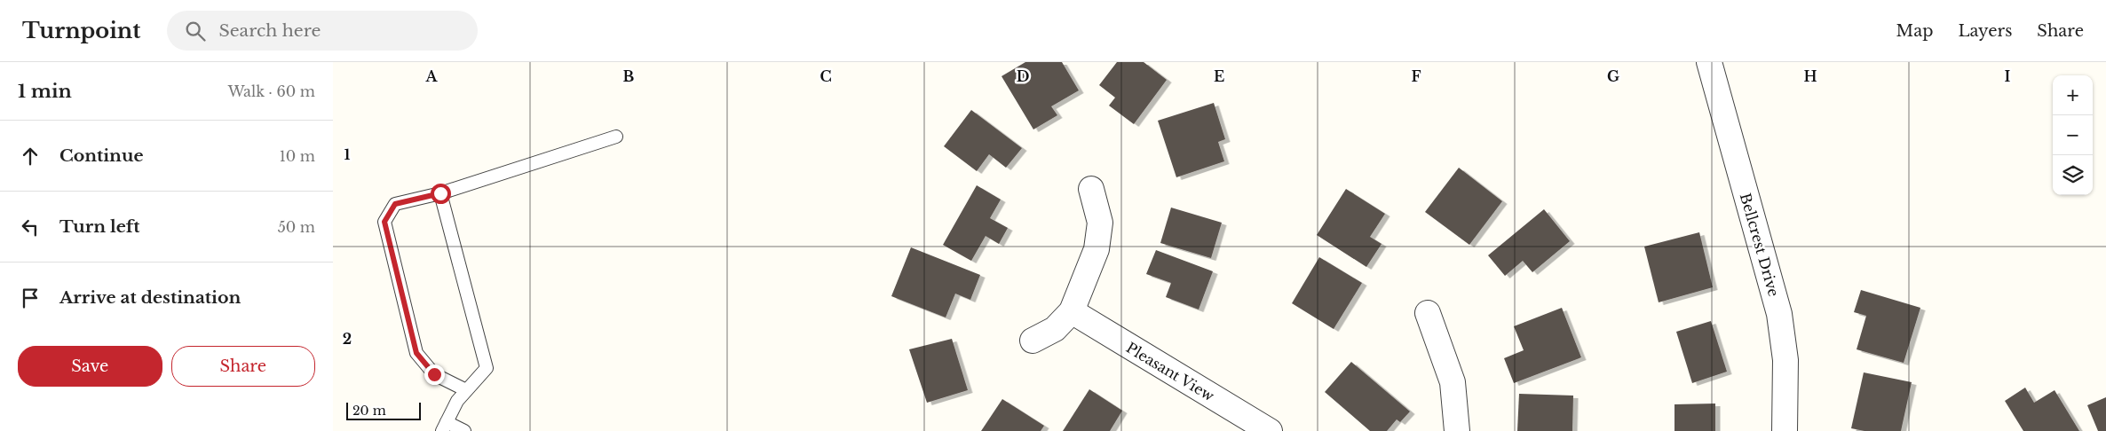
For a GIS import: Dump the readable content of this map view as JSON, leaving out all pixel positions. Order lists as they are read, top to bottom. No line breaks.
{"streets":{"street":["Bellcrest Drive","Pleasant View"]},"scale_bar":"20 m","page":{"header":"Turnpoint","search":"Search here","nav":["Map","Layers","Share"],"heading":["1 min","Walk · 60 m"],"map_buttons":["+","−"],"list":[["Continue","10 m"],["Turn left","50 m"],"Arrive at destination"],"buttons":["Save","Share"],"scale":"20 m"},"grid":{"columns":["A","B","C","D","E","F","G","H","I"],"rows":["1","2"]}}
